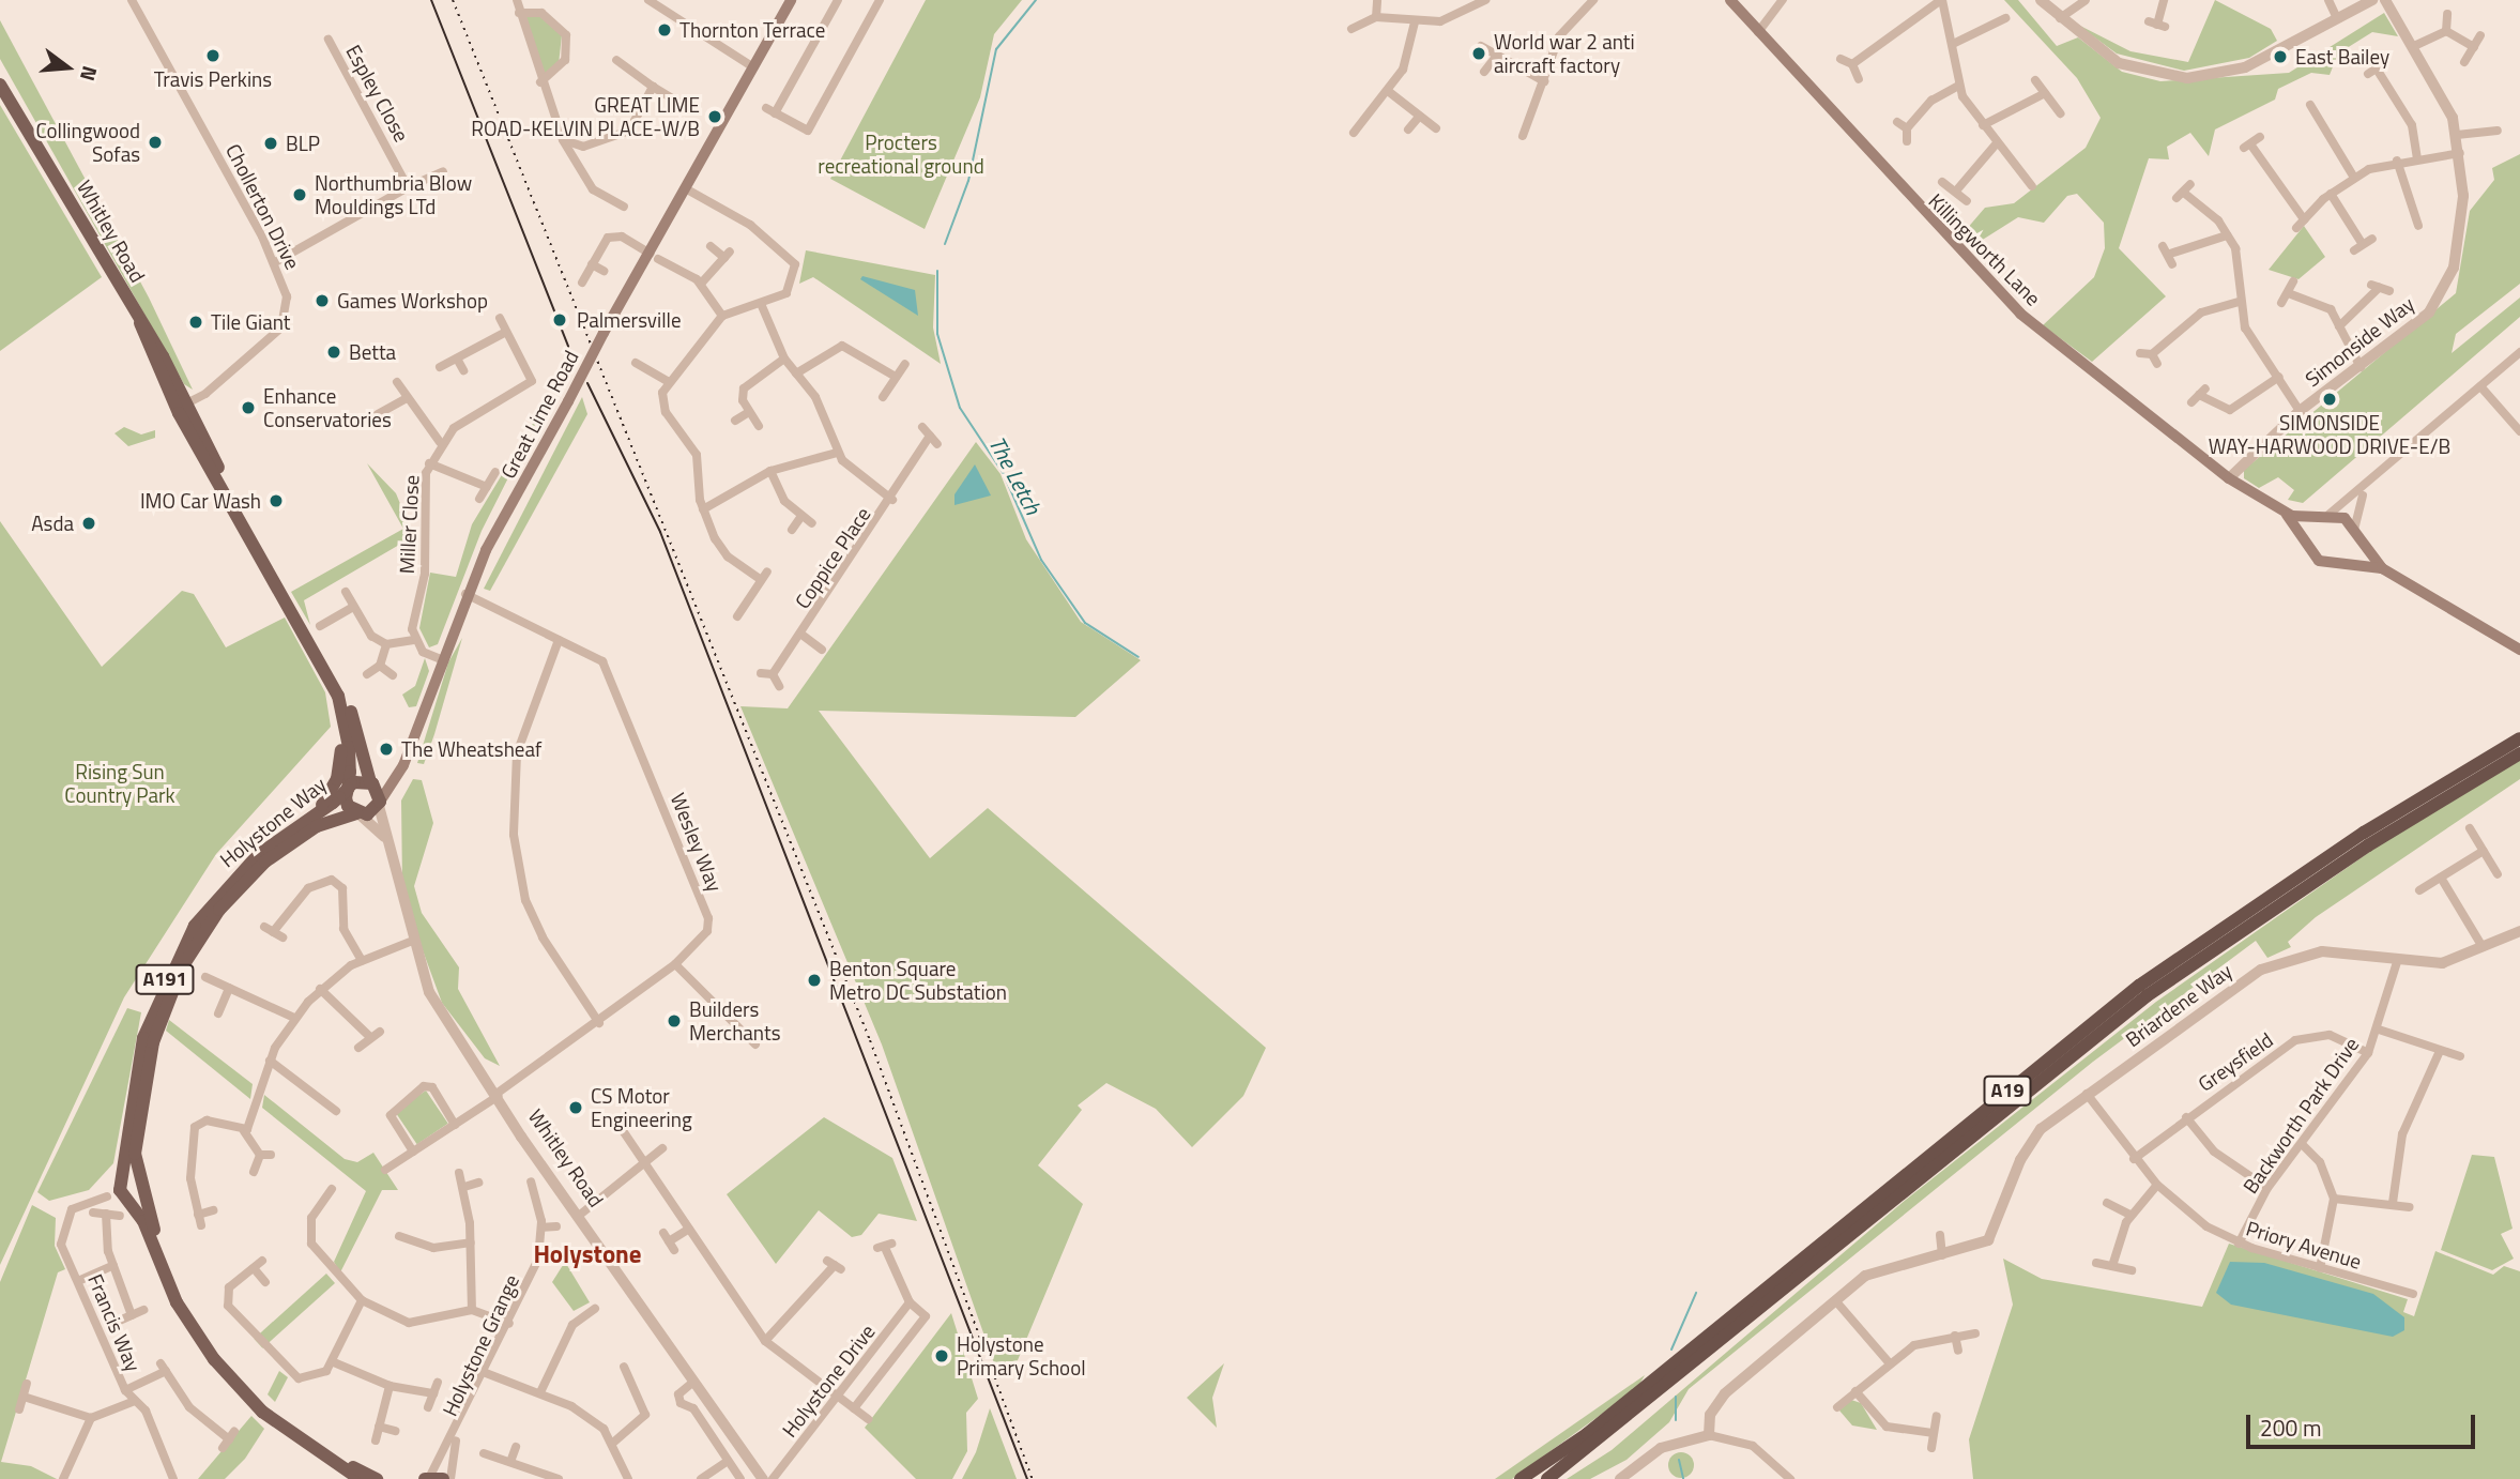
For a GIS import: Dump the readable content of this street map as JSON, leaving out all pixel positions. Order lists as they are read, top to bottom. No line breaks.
{"streets":{"highway":["A19"],"main road":["Whitley Road","Killingworth Lane","Great Lime Road","Holystone Way","A191"],"street":["Espley Close","Chollerton Drive","Simonside Way","Miller Close","Coppice Place","Wesley Way","Briardene Way","Greysfield","Backworth Park Drive","Priory Avenue","Francis Way","Holystone Grange","Holystone Drive"]},"crossings":[["Chollerton Drive","Whitley Road"],["Whitley Road","Great Lime Road"],["Whitley Road","Holystone Way"],["Whitley Road","Wesley Way"],["Whitley Road","A191"],["Killingworth Lane","Simonside Way"],["Great Lime Road","Wesley Way"],["Great Lime Road","A191"],["Holystone Way","A191"],["Holystone Way","Francis Way"],["Briardene Way","Backworth Park Drive"],["Briardene Way","Priory Avenue"],["Greysfield","Backworth Park Drive"],["Greysfield","Priory Avenue"],["Backworth Park Drive","Priory Avenue"]],"districts":["Holystone"],"water":["The Letch"],"parks":["Procters recreational ground","Rising Sun Country Park"],"places":["Thornton Terrace","World war 2 anti aircraft factory","Travis Perkins","East Bailey","GREAT LIME ROAD-KELVIN PLACE-W/B","Collingwood Sofas","BLP","Northumbria Blow Mouldings LTd","Games Workshop","Palmersville","Tile Giant","Betta","SIMONSIDE WAY-HARWOOD DRIVE-E/B","Enhance Conservatories","IMO Car Wash","Asda","The Wheatsheaf","Benton Square Metro DC Substation","Builders Merchants","CS Motor Engineering","Holystone Primary School"],"scale_bar":"200 m","north":"right"}
